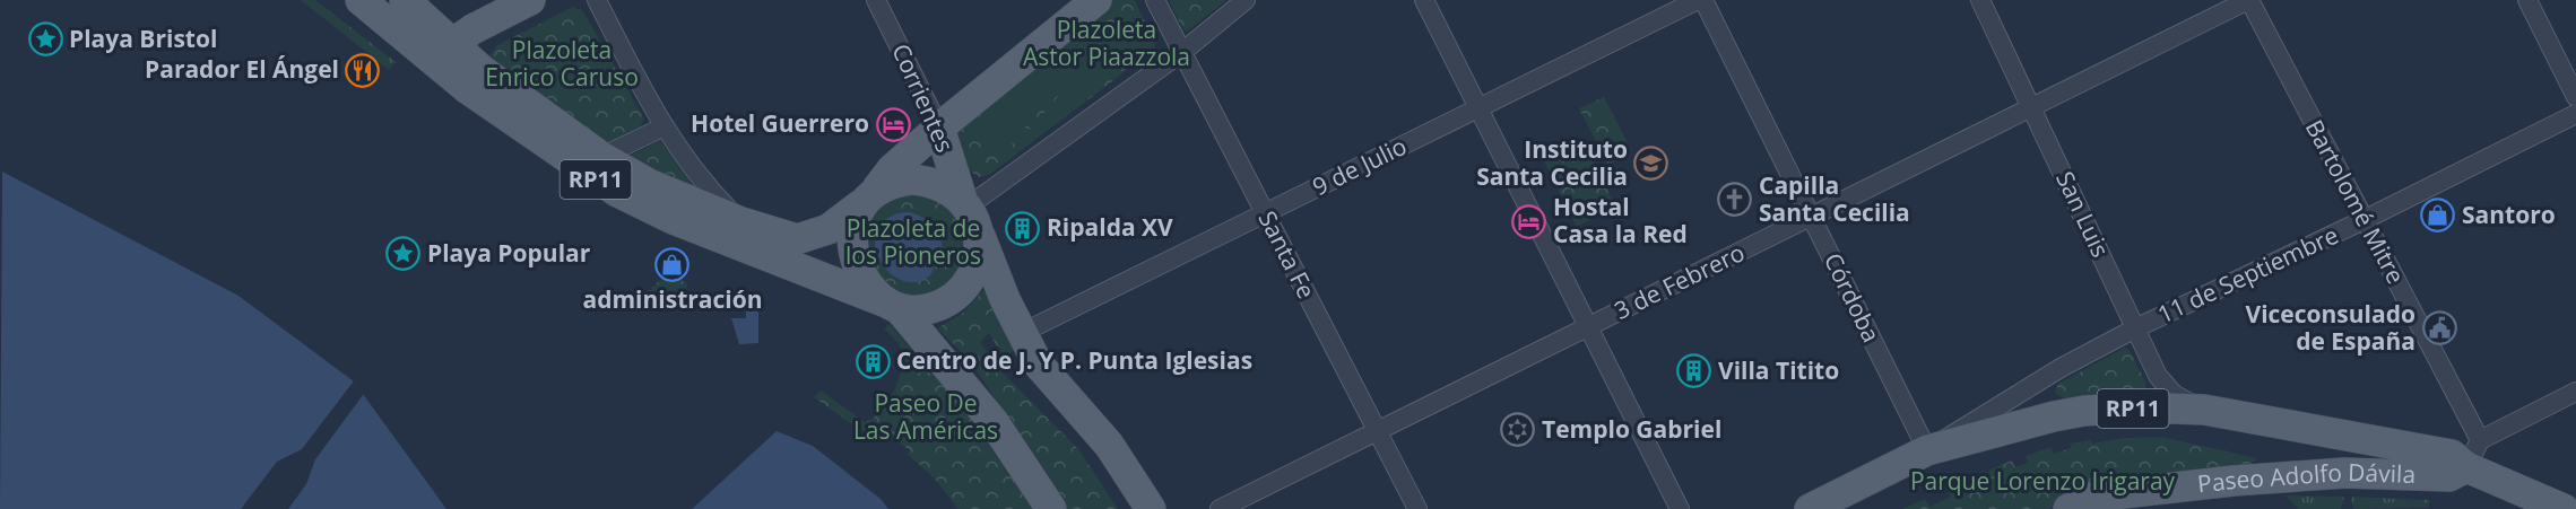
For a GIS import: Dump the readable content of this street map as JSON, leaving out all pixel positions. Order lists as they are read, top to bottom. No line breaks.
{"streets":{"main road":["Corrientes","RP11","Paseo Adolfo Dávila"],"street":["9 de Julio","Bartolomé Mitre","San Luis","Santa Fe","11 de Septiembre","3 de Febrero","Córdoba"]},"crossings":[["Corrientes","RP11"],["9 de Julio","Santa Fe"],["RP11","San Luis"],["RP11","11 de Septiembre"],["RP11","Córdoba"],["RP11","Paseo Adolfo Dávila"],["Bartolomé Mitre","11 de Septiembre"],["Bartolomé Mitre","3 de Febrero"],["San Luis","11 de Septiembre"],["San Luis","3 de Febrero"],["Santa Fe","3 de Febrero"],["11 de Septiembre","Córdoba"],["3 de Febrero","Córdoba"]],"parks":["Plazoleta Astor Piaazzola","Plazoleta Enrico Caruso","Plazoleta de los Pioneros","Paseo De Las Américas","Parque Lorenzo Irigaray"],"places":{"place":["Playa Bristol","Playa Popular"],"restaurant":["Parador El Ángel"],"hotel":["Hotel Guerrero","Hostal Casa la Red"],"school or university":["Instituto Santa Cecilia"],"church":["Capilla Santa Cecilia"],"shop":["Santoro","administración"],"building":["Ripalda XV","Centro de J. Y P. Punta Iglesias","Villa Titito"],"public building":["Viceconsulado de España"],"synagogue":["Templo Gabriel"]}}
